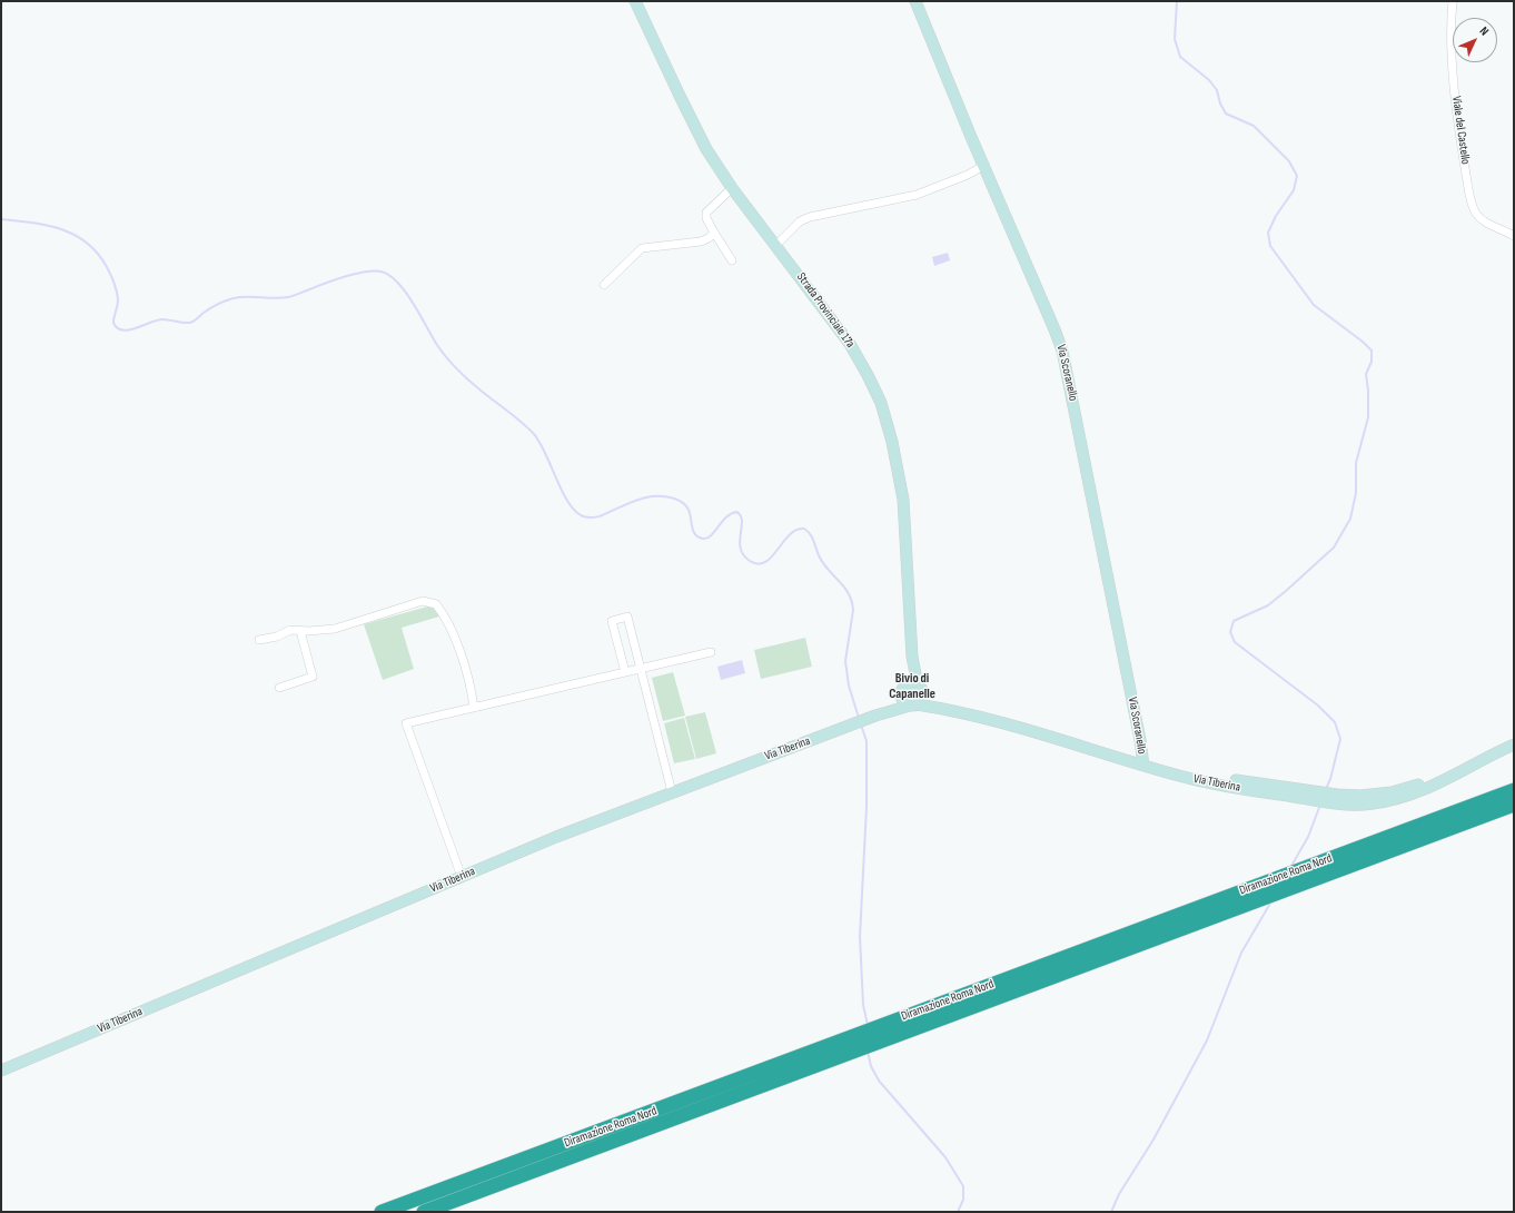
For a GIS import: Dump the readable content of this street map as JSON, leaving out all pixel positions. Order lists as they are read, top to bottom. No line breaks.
{"streets":{"highway":["Diramazione Roma Nord"],"main road":["Strada Provinciale 17a","Via Scoranello","Via Tiberina"],"street":["Viale del Castello"]},"crossings":[["Via Scoranello","Via Tiberina"]],"districts":["Bivio di Capanelle"],"north":"top right"}
